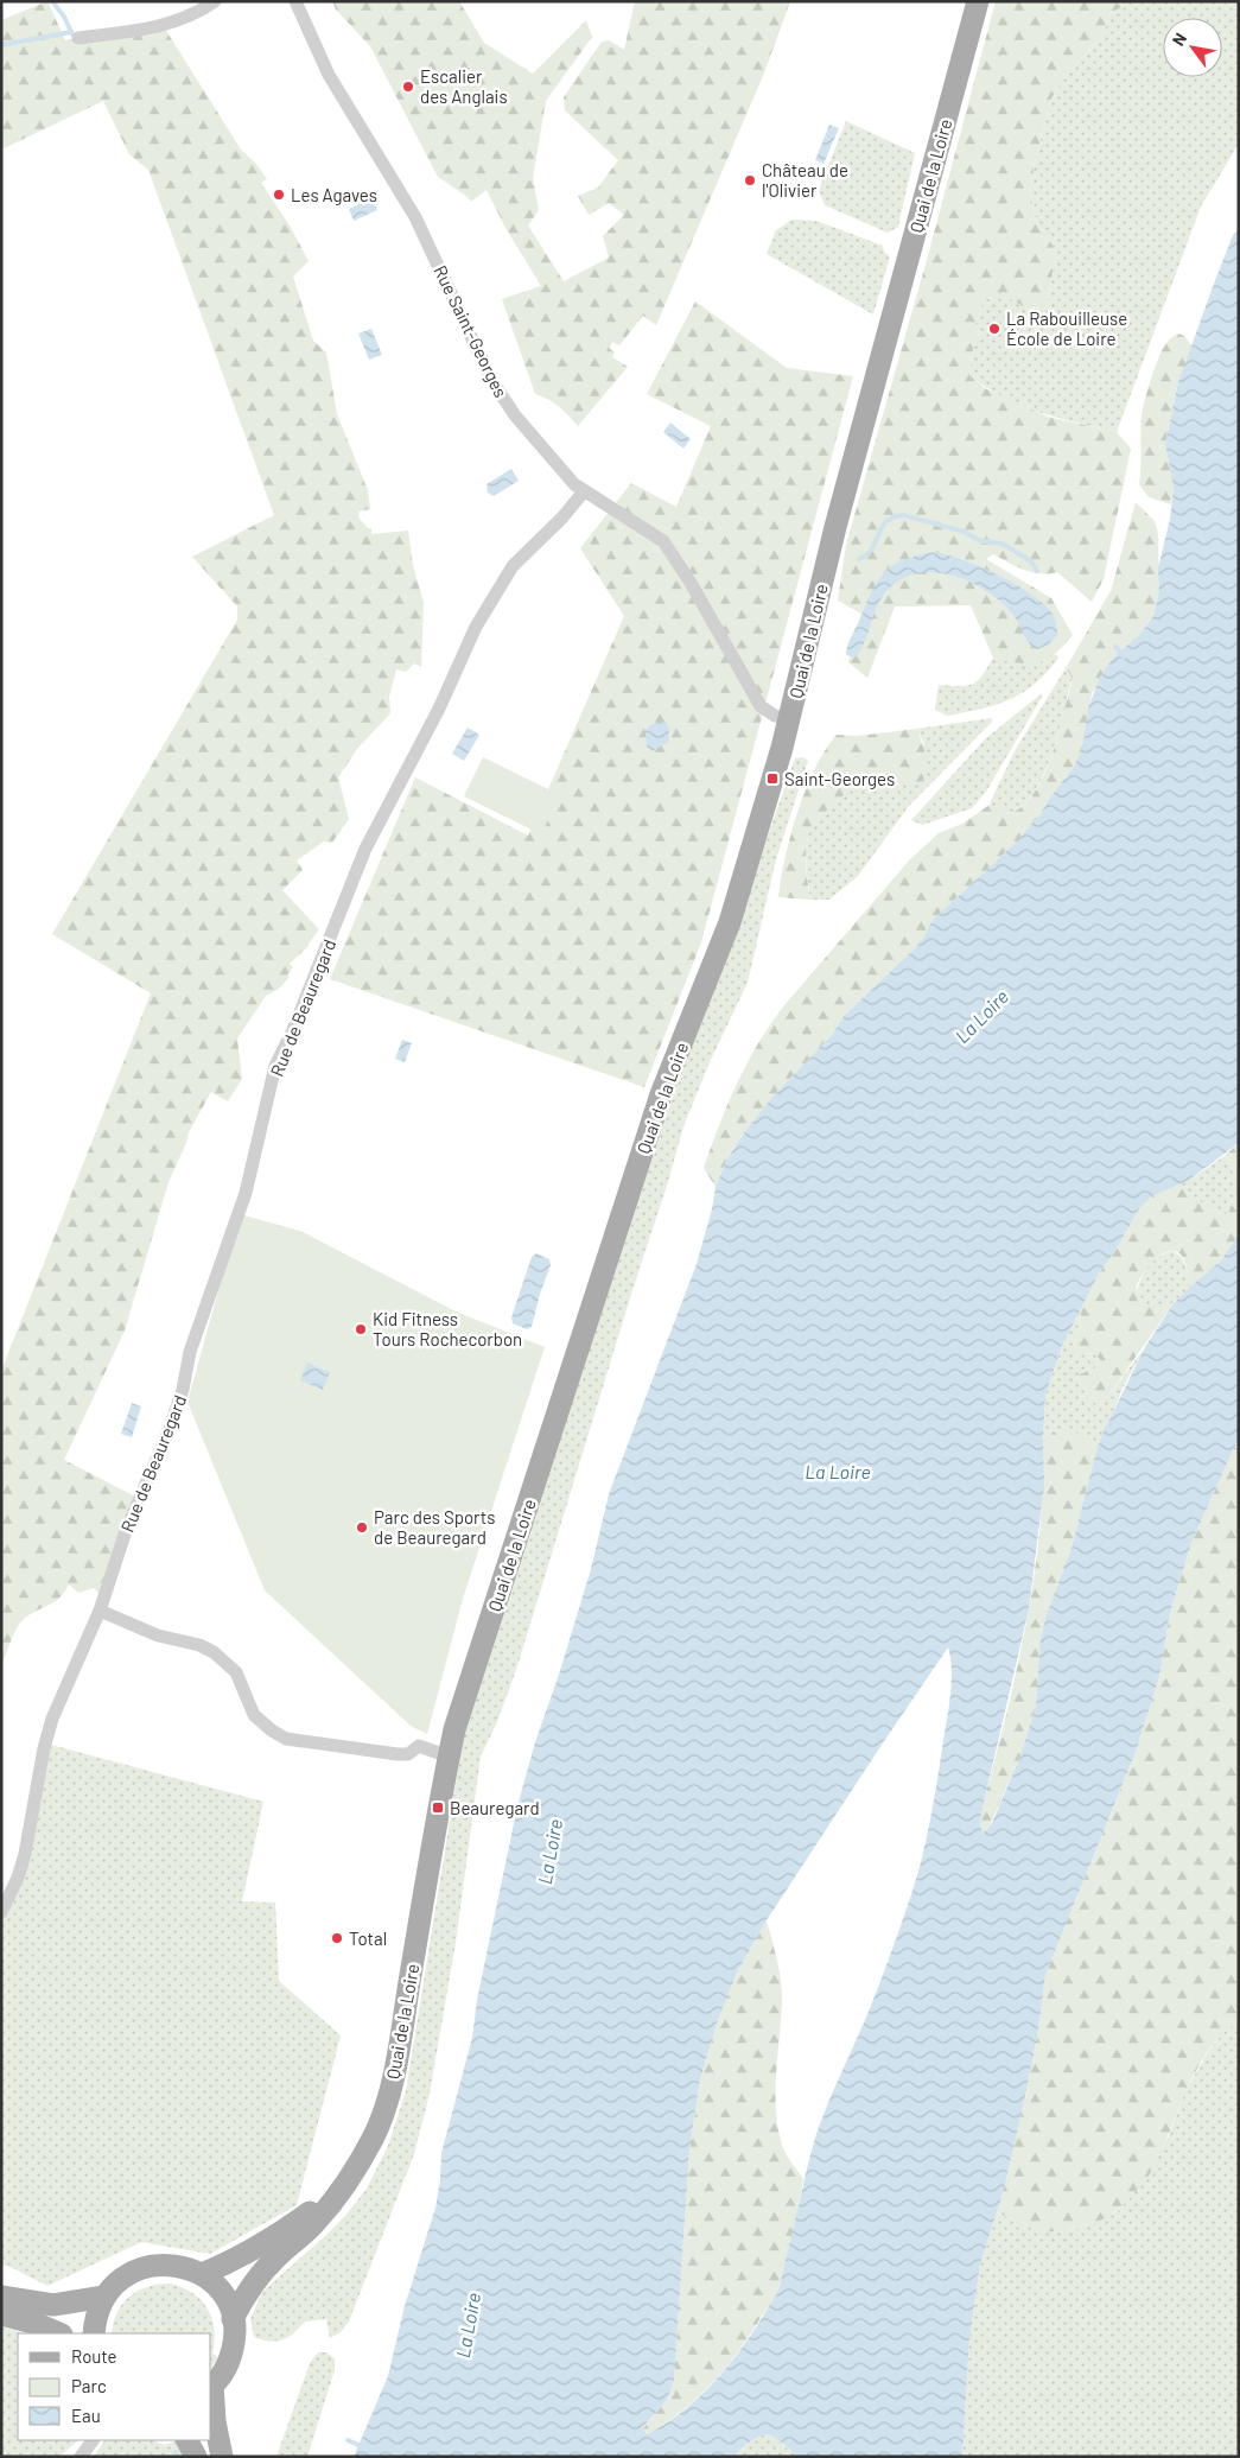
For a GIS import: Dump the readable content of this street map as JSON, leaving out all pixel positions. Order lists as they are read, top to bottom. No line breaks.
{"streets":{"main road":["Quai de la Loire"],"street":["Rue Saint-Georges","Rue de Beauregard"]},"crossings":[["Quai de la Loire","Rue Saint-Georges"],["Rue Saint-Georges","Rue de Beauregard"]],"water":["La Loire"],"places":{"other":["Escalier des Anglais","Château de l'Olivier","Les Agaves","La Rabouilleuse École de Loire","Kid Fitness Tours Rochecorbon","Parc des Sports de Beauregard","Total"],"transit":["Saint-Georges","Beauregard"]},"legend":["Route","Parc","Eau"],"north":"top left"}
